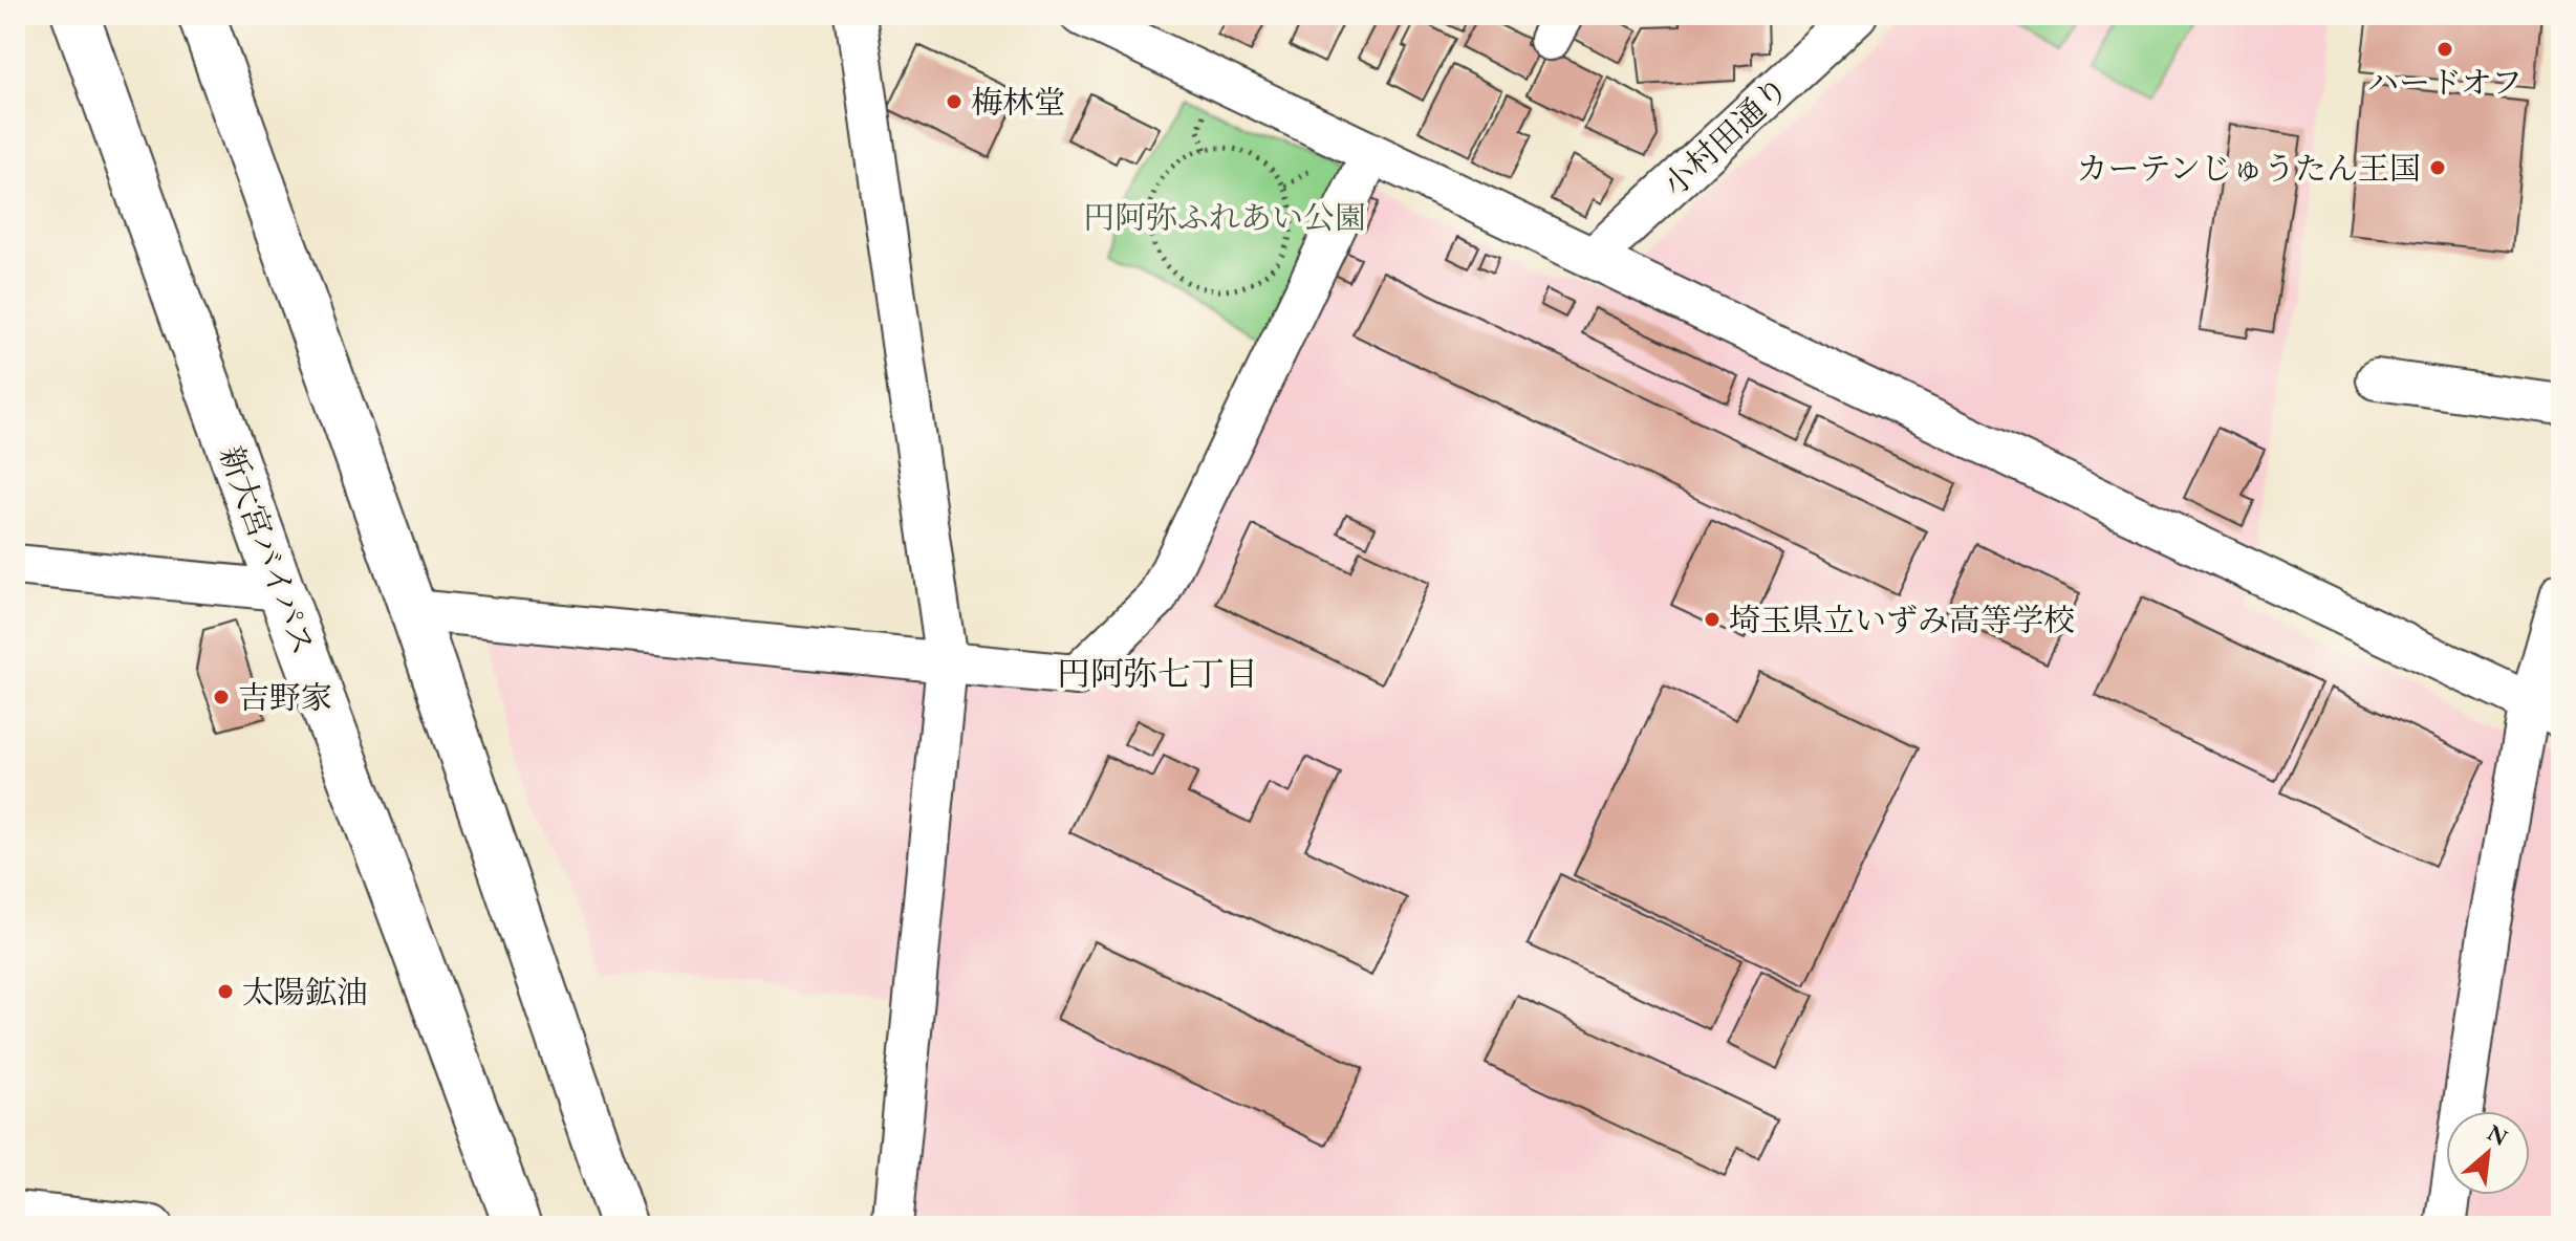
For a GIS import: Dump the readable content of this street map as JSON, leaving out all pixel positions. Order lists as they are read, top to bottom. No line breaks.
{"streets":{"highway":["新大宮バイパス"],"street":["小村田通り"]},"districts":["円阿弥七丁目"],"parks":["円阿弥ふれあい公園"],"places":["ハードオフ","梅林堂","カーテンじゅうたん王国","埼玉県立いずみ高等学校","吉野家","太陽鉱油"],"north":"top right"}
